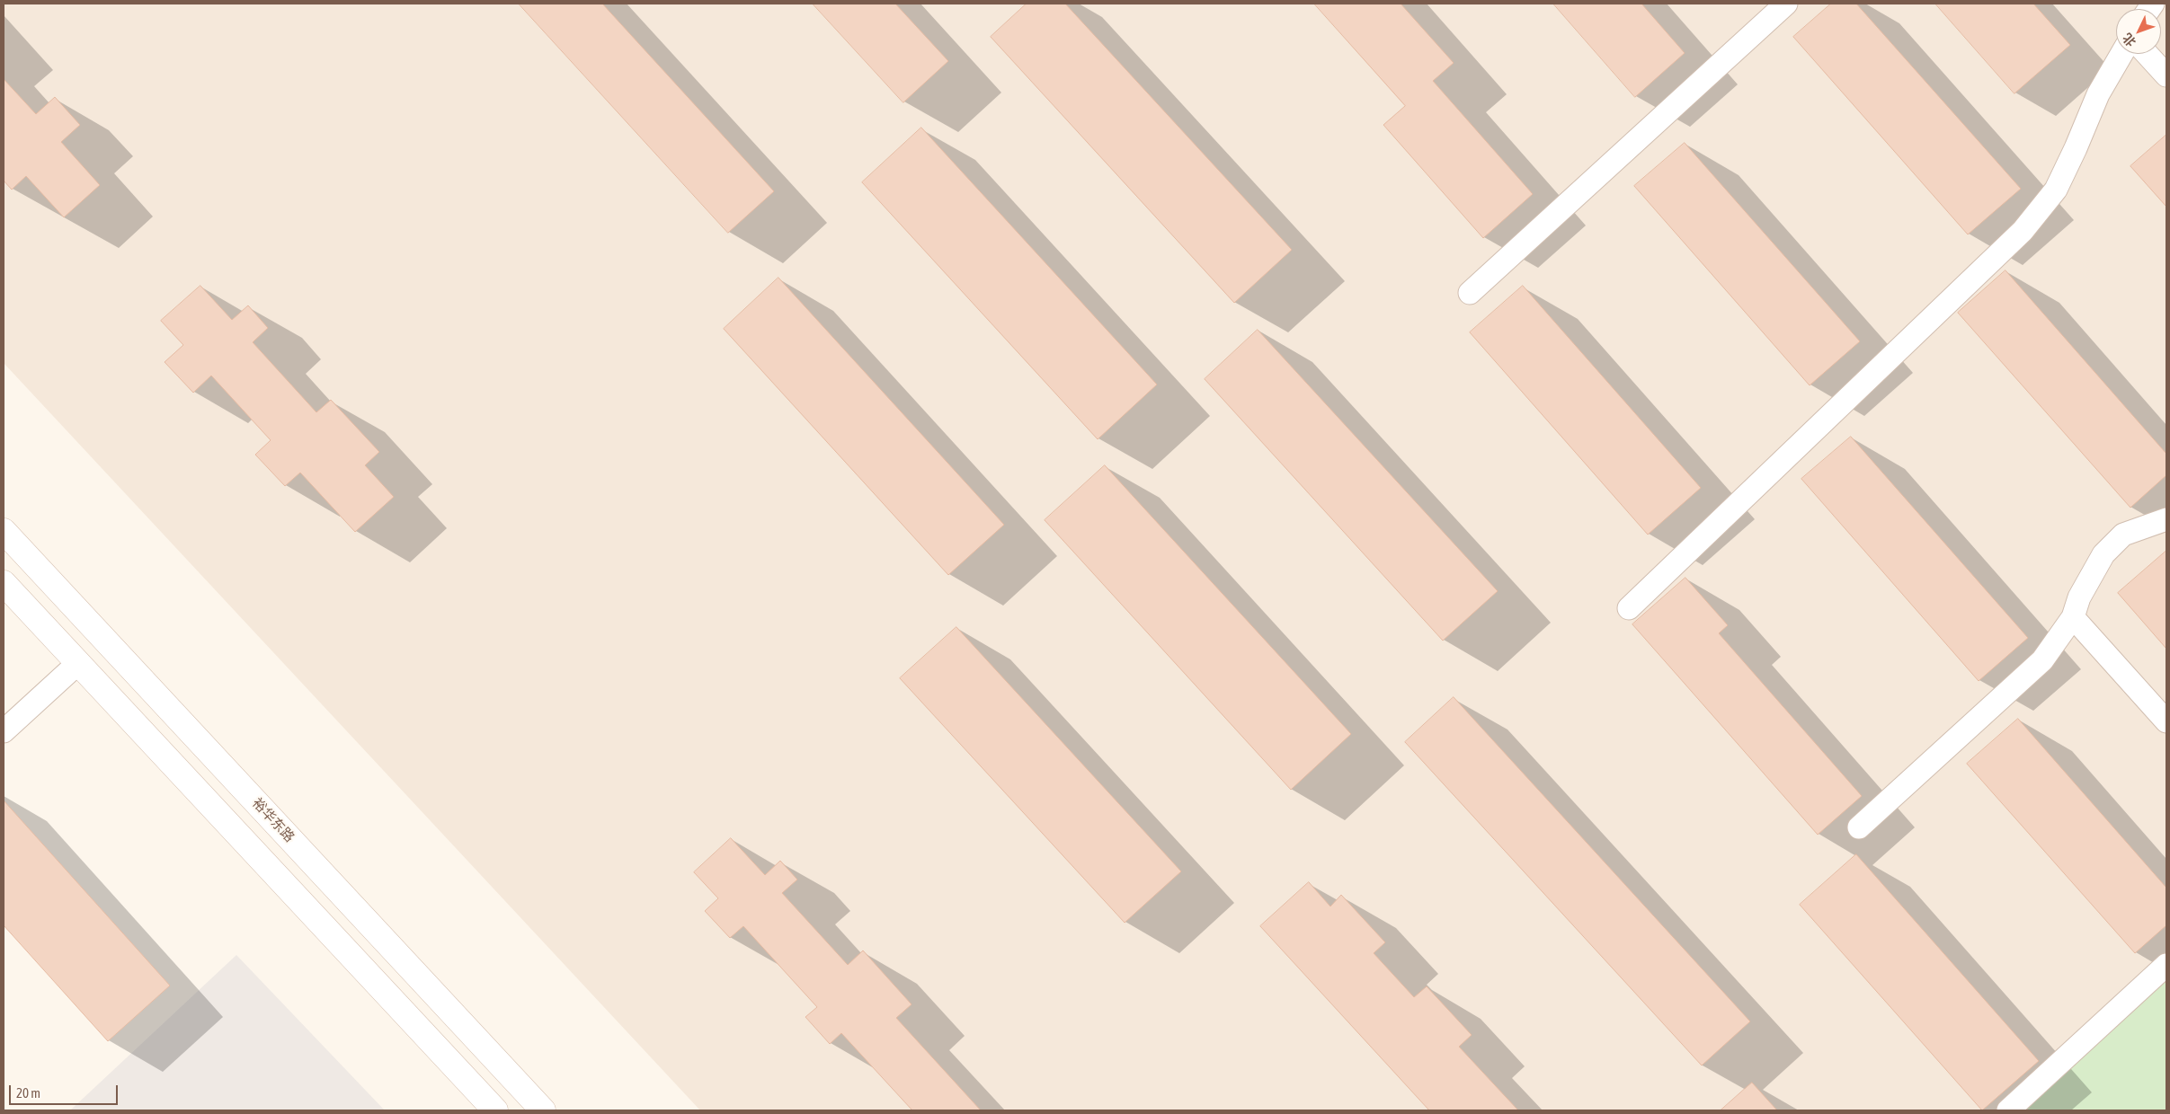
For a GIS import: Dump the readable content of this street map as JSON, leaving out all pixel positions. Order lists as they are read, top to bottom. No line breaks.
{"streets":{"street":["裕华东路"]},"scale_bar":"20 m","north":"bottom left"}
